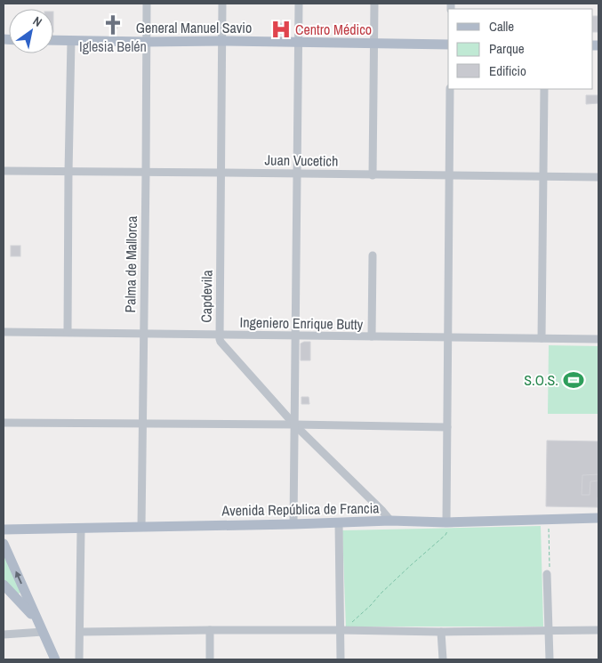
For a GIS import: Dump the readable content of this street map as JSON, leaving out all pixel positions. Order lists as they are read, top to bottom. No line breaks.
{"streets":{"main road":["General Manuel Savio","Avenida República de Francia"],"street":["Juan Vucetich","Palma de Mallorca","Capdevila","Ingeniero Enrique Butty"]},"crossings":[["General Manuel Savio","Palma de Mallorca"],["General Manuel Savio","Capdevila"],["Juan Vucetich","Palma de Mallorca"],["Juan Vucetich","Capdevila"],["Palma de Mallorca","Ingeniero Enrique Butty"],["Palma de Mallorca","Avenida República de Francia"],["Capdevila","Ingeniero Enrique Butty"],["Capdevila","Avenida República de Francia"]],"places":{"church":["Iglesia Belén"],"hospital":["Centro Médico"],"sports":["S.O.S."]},"legend":["Calle","Parque","Edificio"],"north":"top right"}
